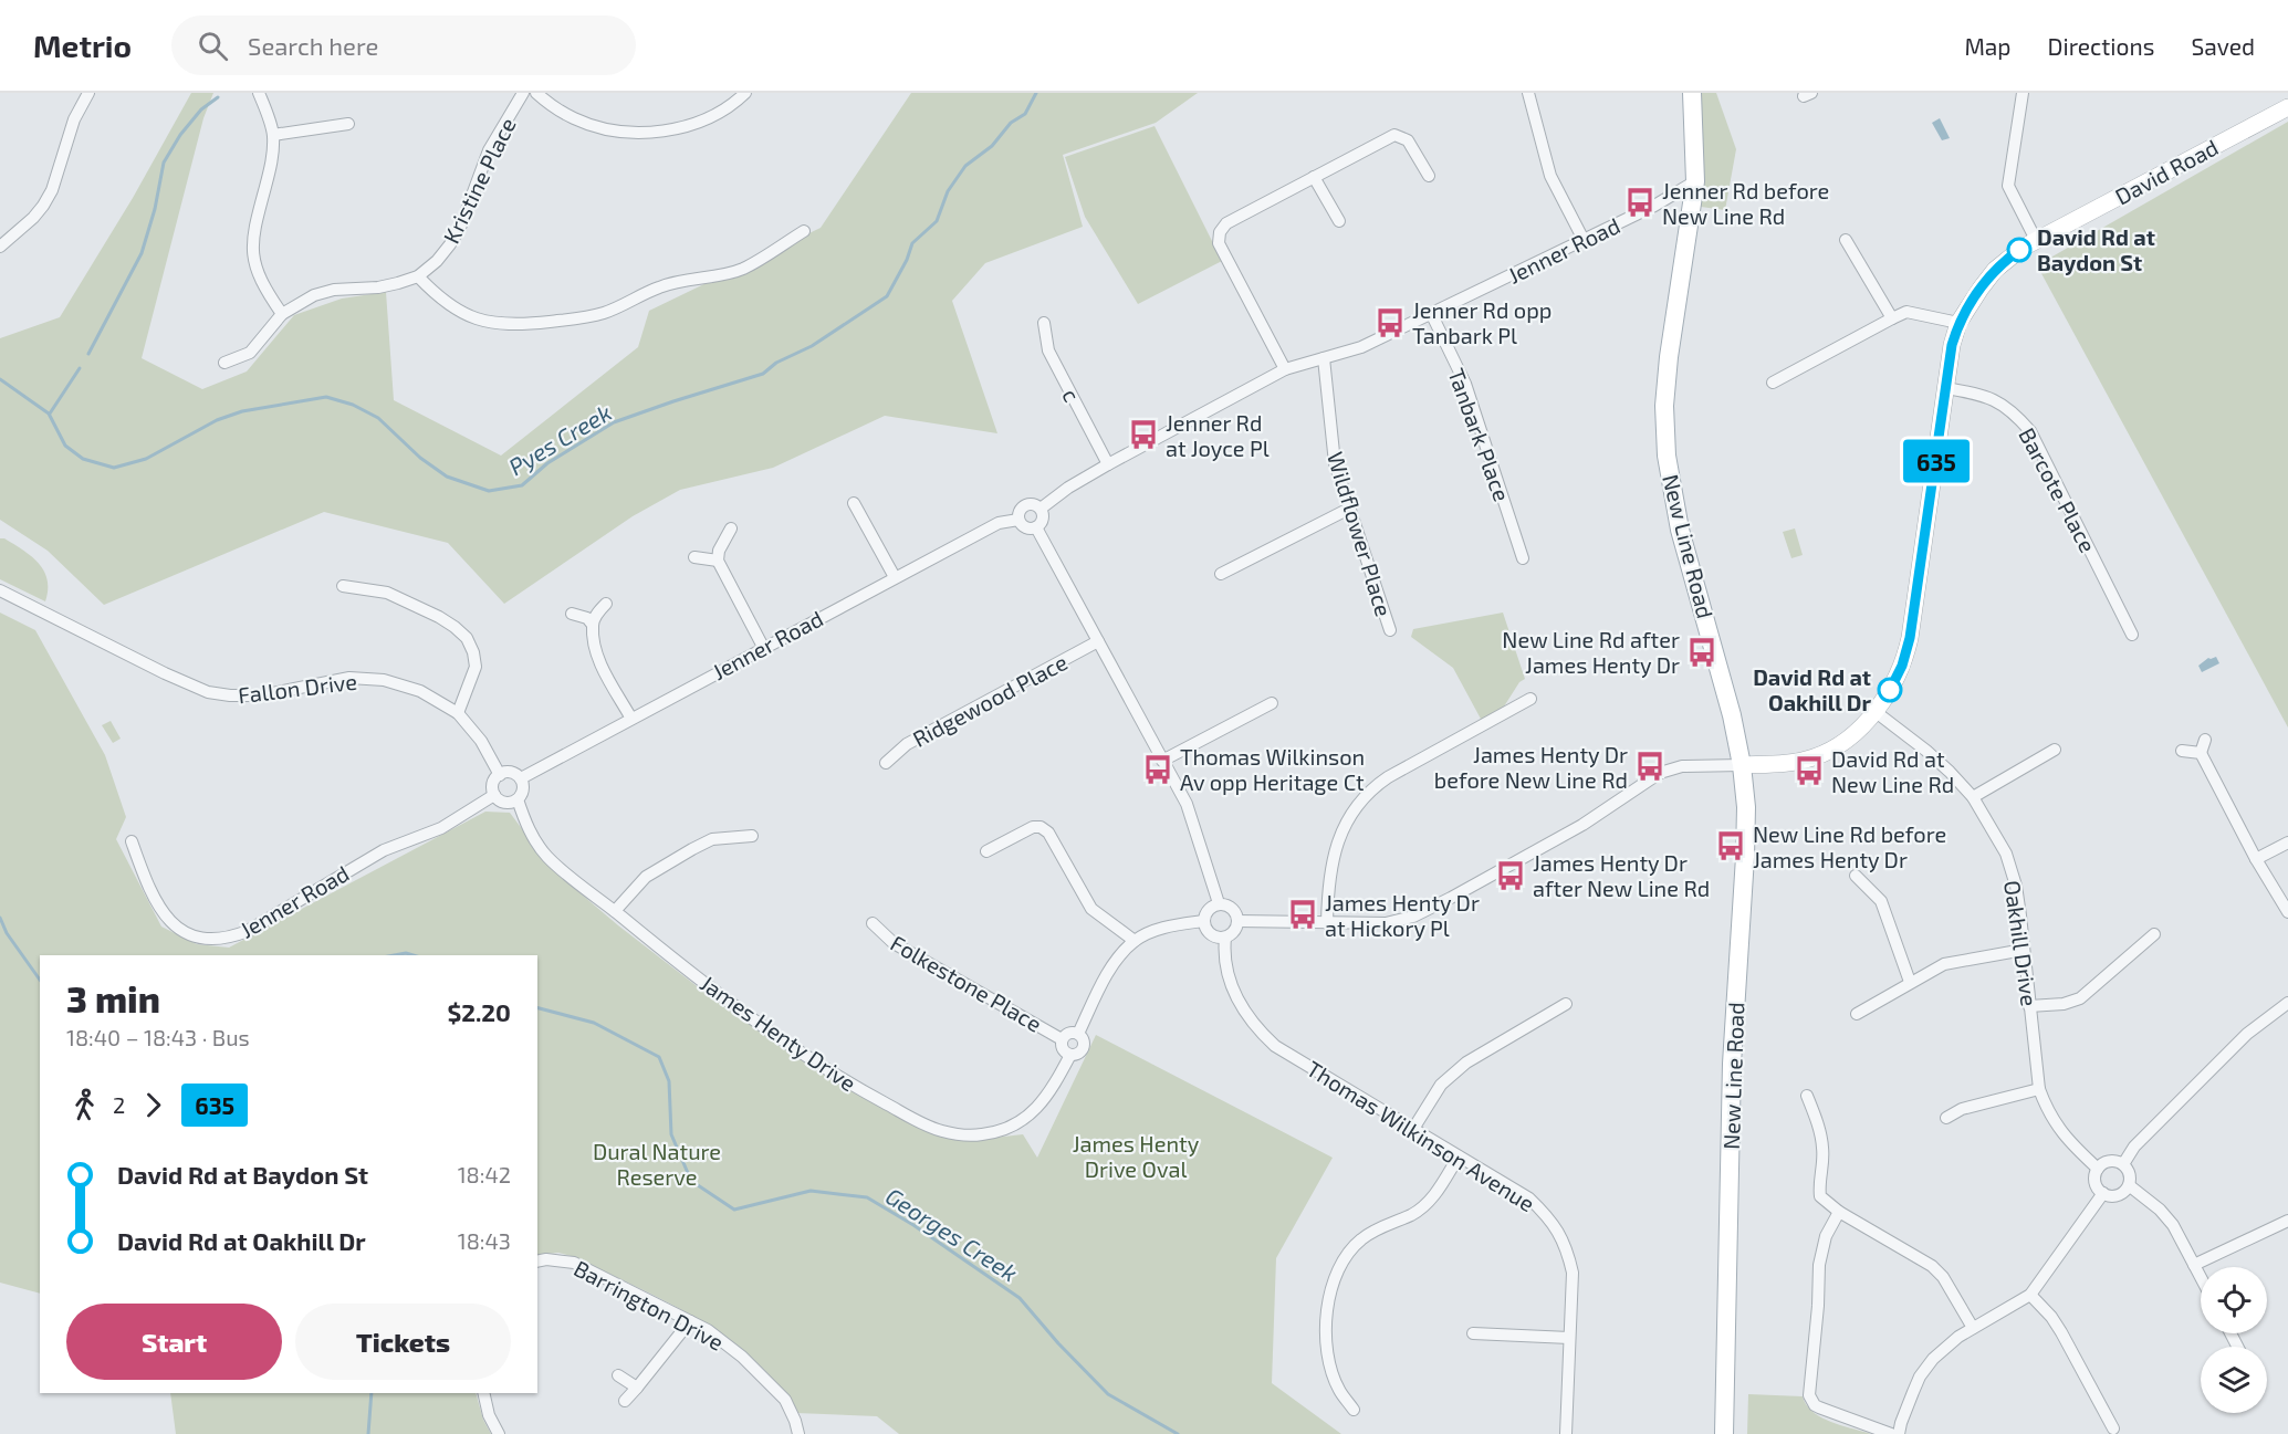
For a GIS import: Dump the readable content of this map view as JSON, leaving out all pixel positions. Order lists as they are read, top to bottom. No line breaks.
{"streets":{"main road":["New Line Road"],"street":["David Road","Kristine Place","Jenner Road","c","Tanbark Place","Barcote Place","Wildflower Place","Fallon Drive","Ridgewood Place","Oakhill Drive","Folkestone Place","James Henty Drive","Thomas Wilkinson Avenue","Barrington Drive"]},"crossings":[["David Road","Barcote Place"],["David Road","New Line Road"],["David Road","Oakhill Drive"],["Jenner Road","c"],["Jenner Road","Tanbark Place"],["Jenner Road","Wildflower Place"],["Jenner Road","New Line Road"],["Jenner Road","Fallon Drive"],["Jenner Road","James Henty Drive"],["Fallon Drive","James Henty Drive"],["Folkestone Place","James Henty Drive"]],"water":["Pyes Creek","Georges Creek"],"parks":["James Henty Drive Oval","Dural Nature Reserve"],"places":{"bus stop":["Jenner Rd before New Line Rd","Jenner Rd opp Tanbark Pl","Jenner Rd at Joyce Pl","New Line Rd after James Henty Dr","James Henty Dr before New Line Rd","Thomas Wilkinson Av opp Heritage Ct","David Rd at New Line Rd","New Line Rd before James Henty Dr","James Henty Dr after New Line Rd","James Henty Dr at Hickory Pl"],"other":["David Rd at Baydon St","David Rd at Oakhill Dr"]},"lines":["bus line 635"],"page":{"header":"Metrio","search":"Search here","nav":["Map","Directions","Saved"],"on_map":"635","heading":["3 min","18:40 – 18:43 · Bus","$2.20"],"legs":["2","635"],"list":[{"name":"David Rd at Baydon St","value":"18:42"},{"name":"David Rd at Oakhill Dr","value":"18:43"}],"buttons":["Start","Tickets"]}}
